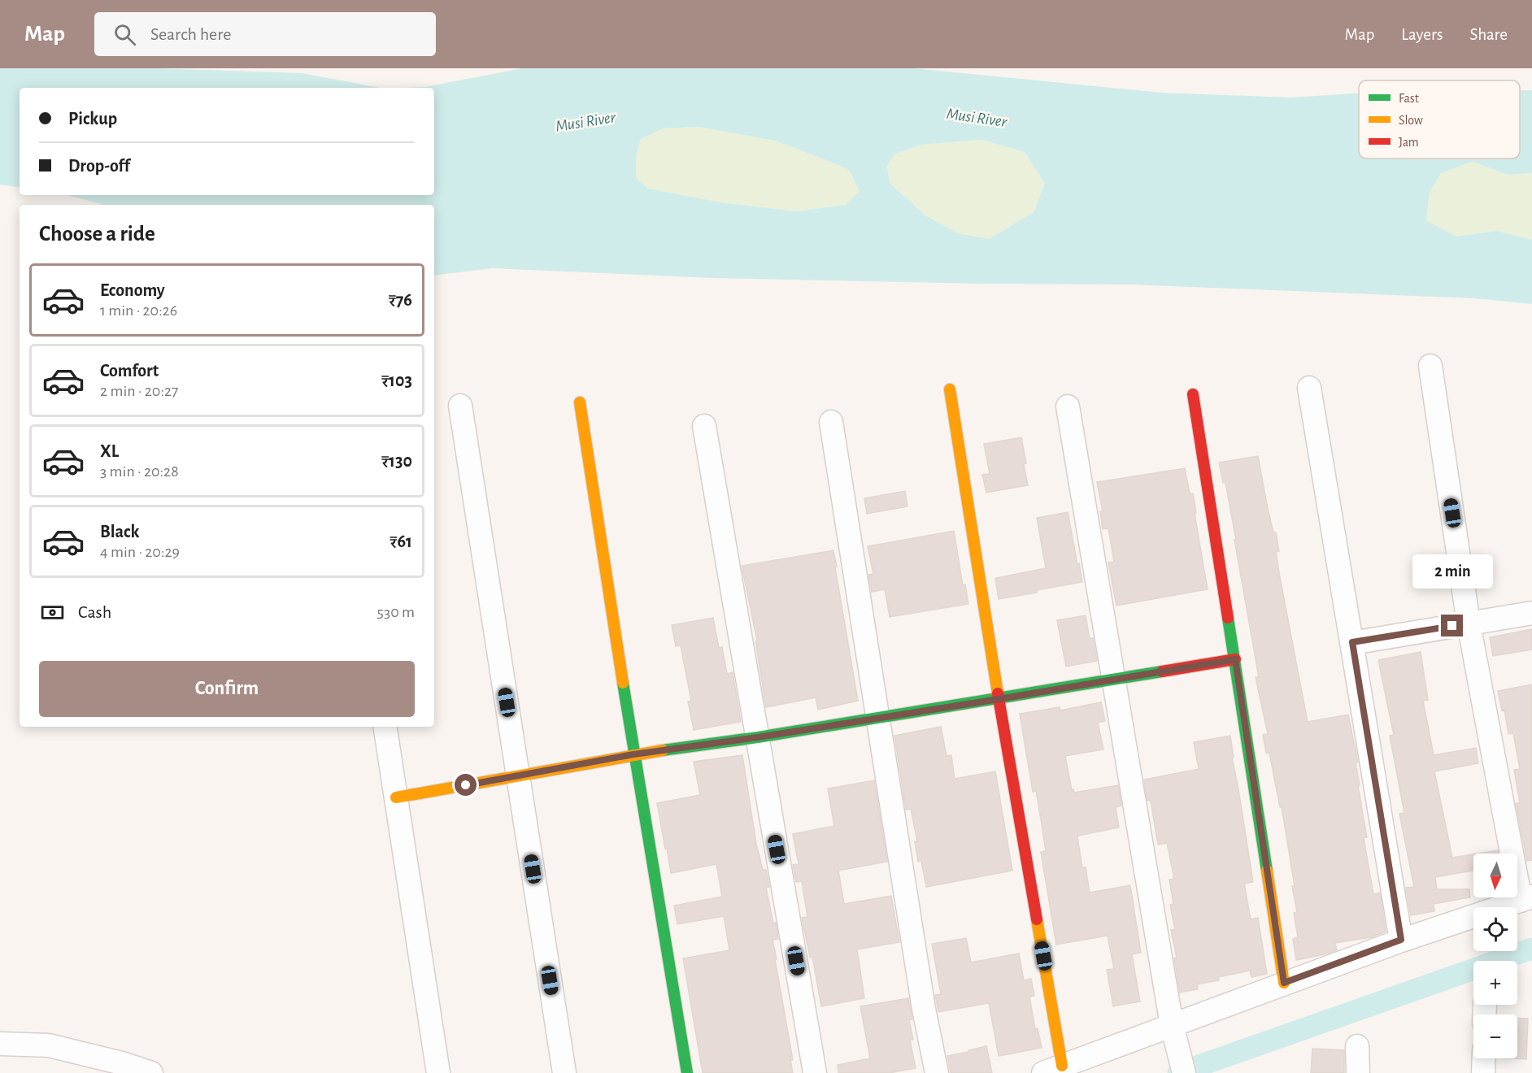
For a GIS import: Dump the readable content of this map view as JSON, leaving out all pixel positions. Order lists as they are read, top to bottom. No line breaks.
{"water":["Musi River"],"legend":["Fast","Slow","Jam"],"north":"bottom","page":{"header":"Map","search":"Search here","nav":["Map","Layers","Share"],"banner":["Pickup","Drop-off"],"heading":"Choose a ride","list":[{"name":"Economy","note":"1 min · 20:26","value":"₹76"},{"name":"Comfort","note":"2 min · 20:27","value":"₹103"},{"name":"XL","note":"3 min · 20:28","value":"₹130"},{"name":"Black","note":"4 min · 20:29","value":"₹61"}],"bubble":"2 min","pay":["Cash","530 m"],"buttons":"Confirm","map_buttons":["+","−"]}}
